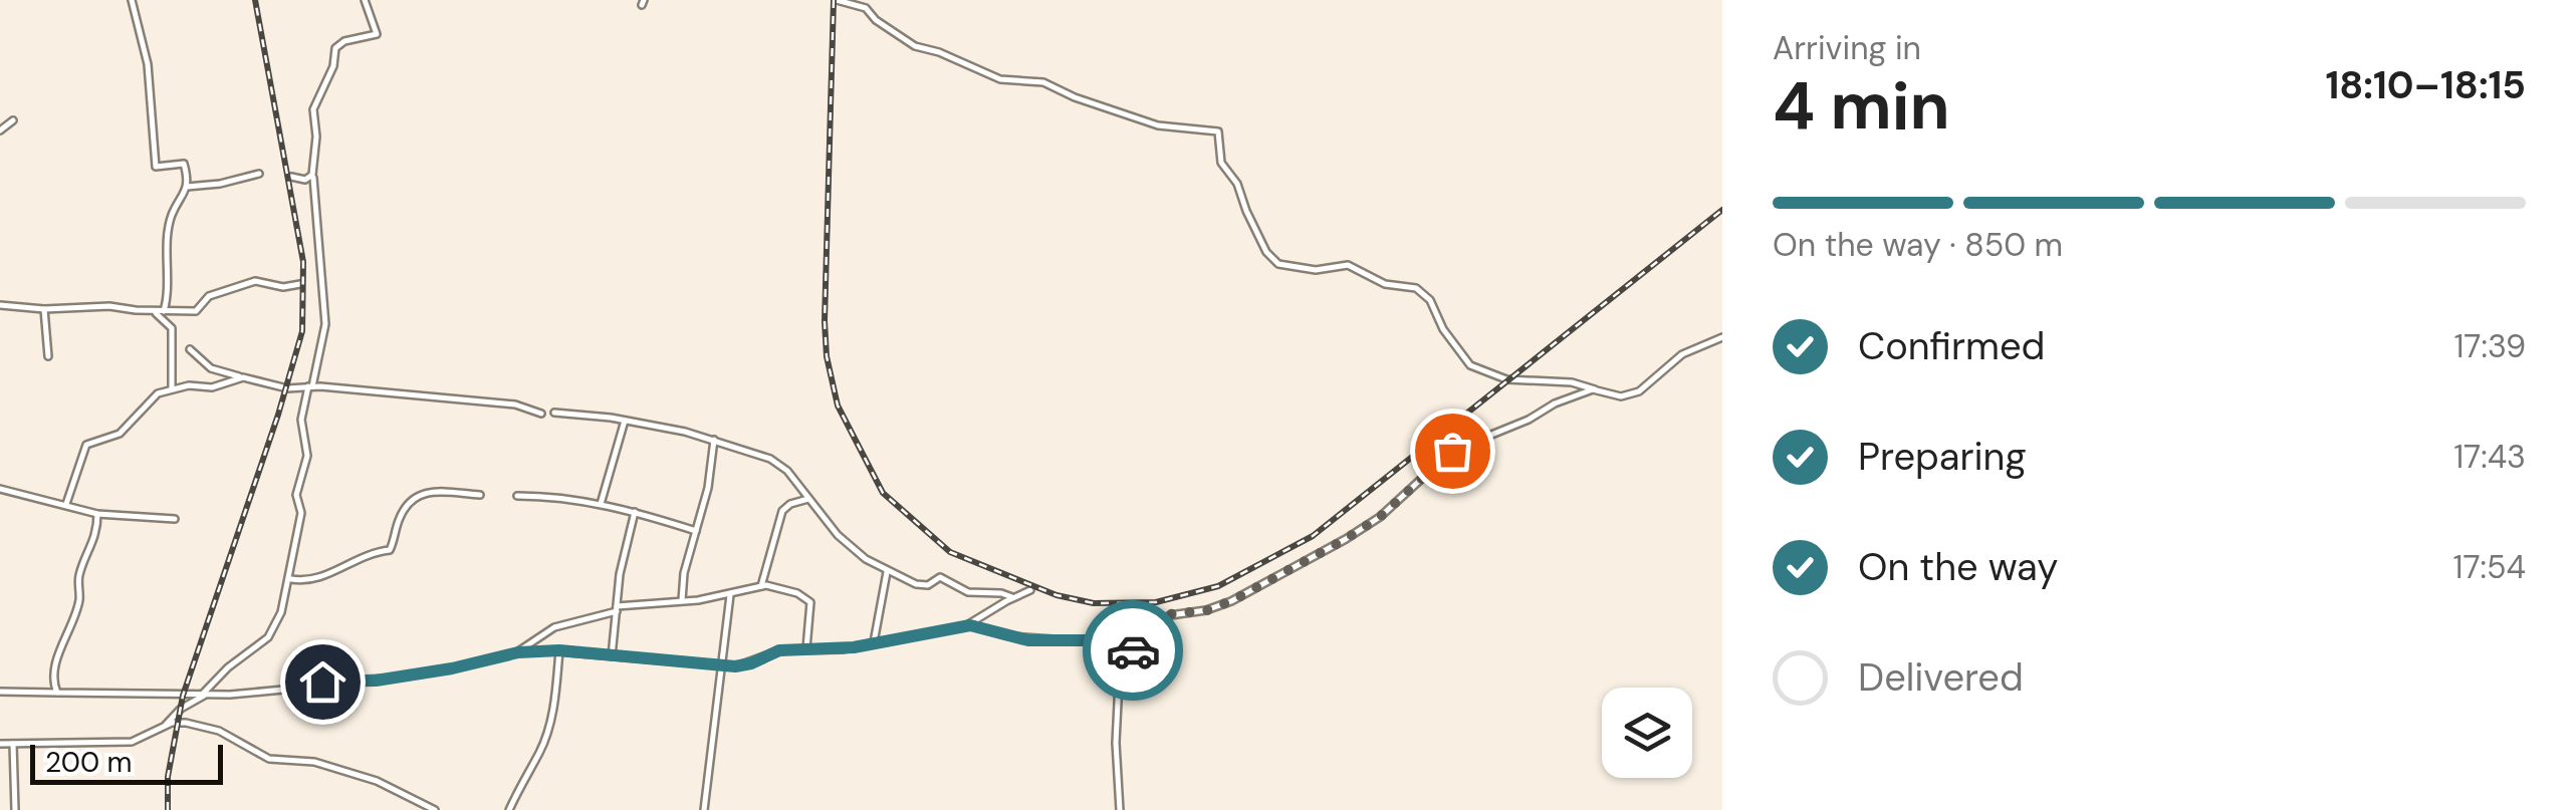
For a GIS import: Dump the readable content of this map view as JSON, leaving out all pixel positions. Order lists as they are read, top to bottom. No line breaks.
{"scale_bar":"200 m","page":{"heading":["4 min","Arriving in","18:10–18:15"],"bar":"On the way · 850 m","list":[["Confirmed","17:39"],["Preparing","17:43"],["On the way","17:54"],"Delivered"],"scale":"200 m"}}
